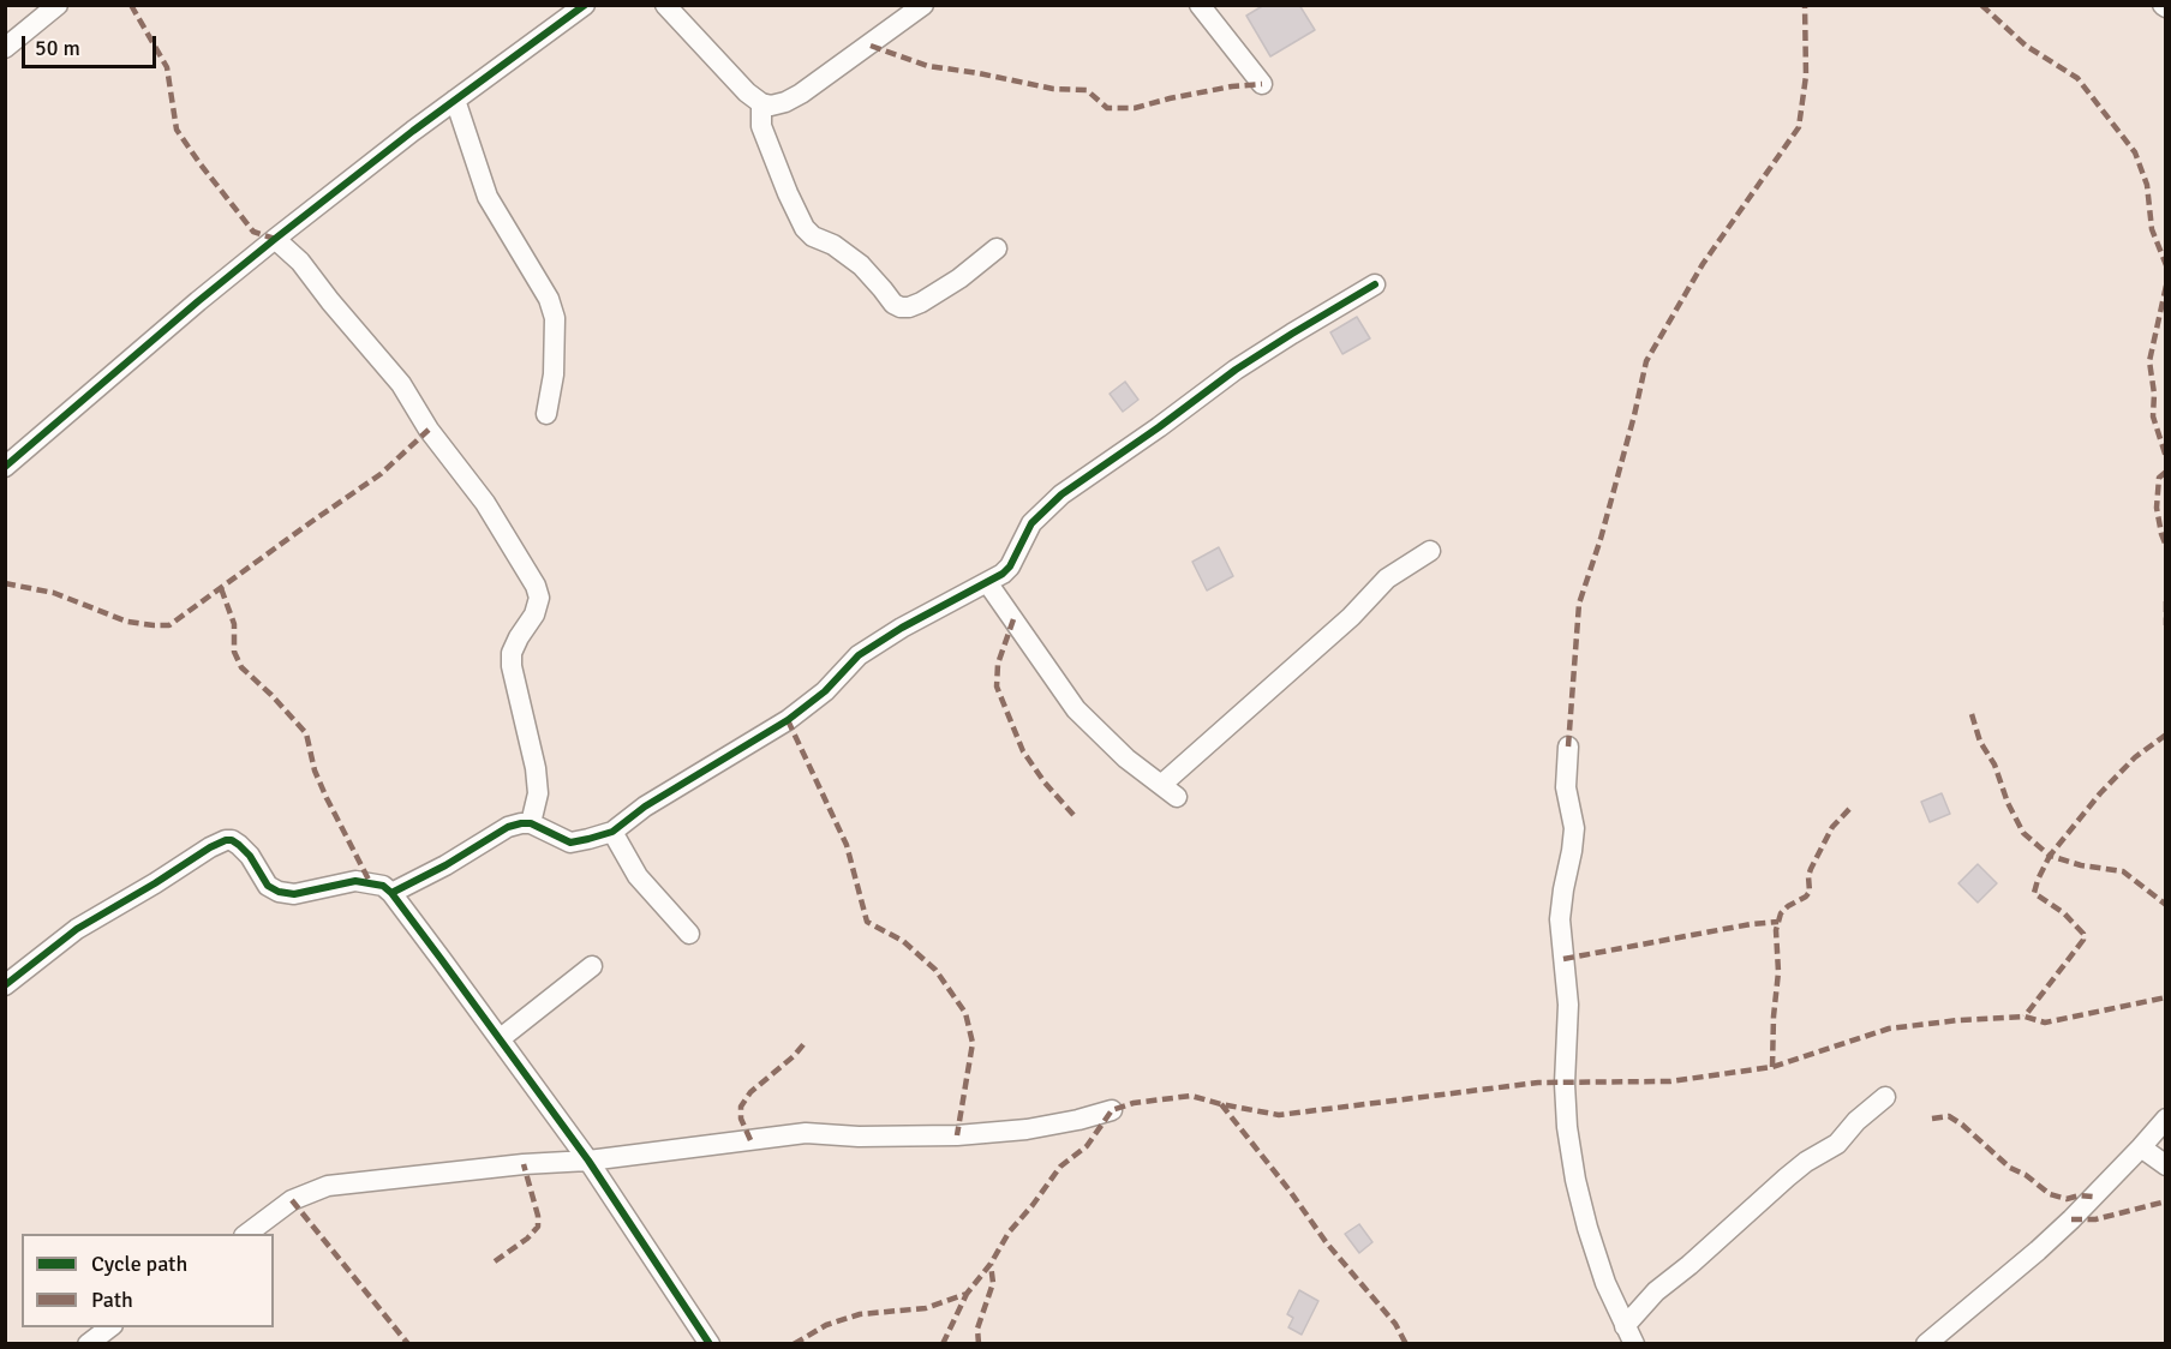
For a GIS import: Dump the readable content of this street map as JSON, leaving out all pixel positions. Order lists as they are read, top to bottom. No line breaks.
{"legend":["Cycle path","Path"],"scale_bar":"50 m"}
